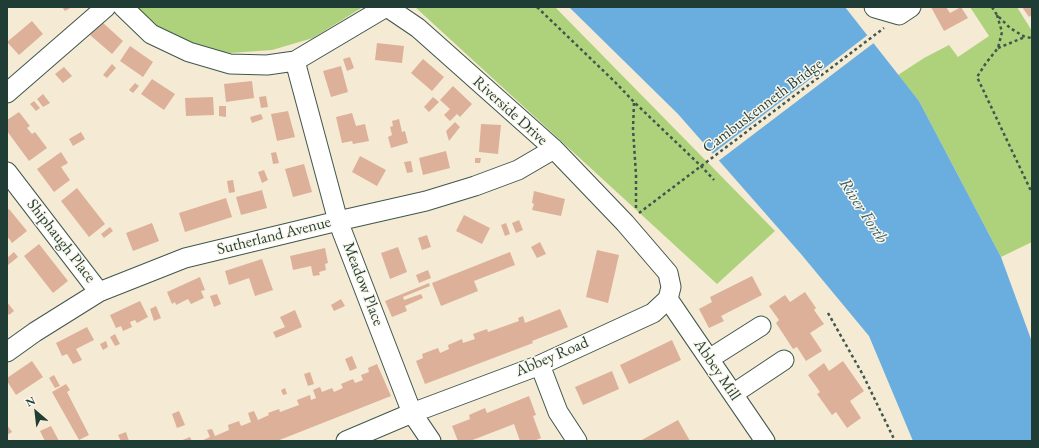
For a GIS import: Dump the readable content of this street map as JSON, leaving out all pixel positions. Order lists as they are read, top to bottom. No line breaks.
{"streets":{"street":["Riverside Drive","Sutherland Avenue","Shiphaugh Place","Meadow Place","Abbey Road","Abbey Mill"],"path":["Cambuskenneth Bridge"]},"crossings":[["Riverside Drive","Sutherland Avenue"],["Riverside Drive","Abbey Road"],["Riverside Drive","Abbey Mill"],["Sutherland Avenue","Shiphaugh Place"],["Sutherland Avenue","Meadow Place"],["Meadow Place","Abbey Road"],["Abbey Road","Abbey Mill"]],"water":["River Forth"],"north":"top left"}
